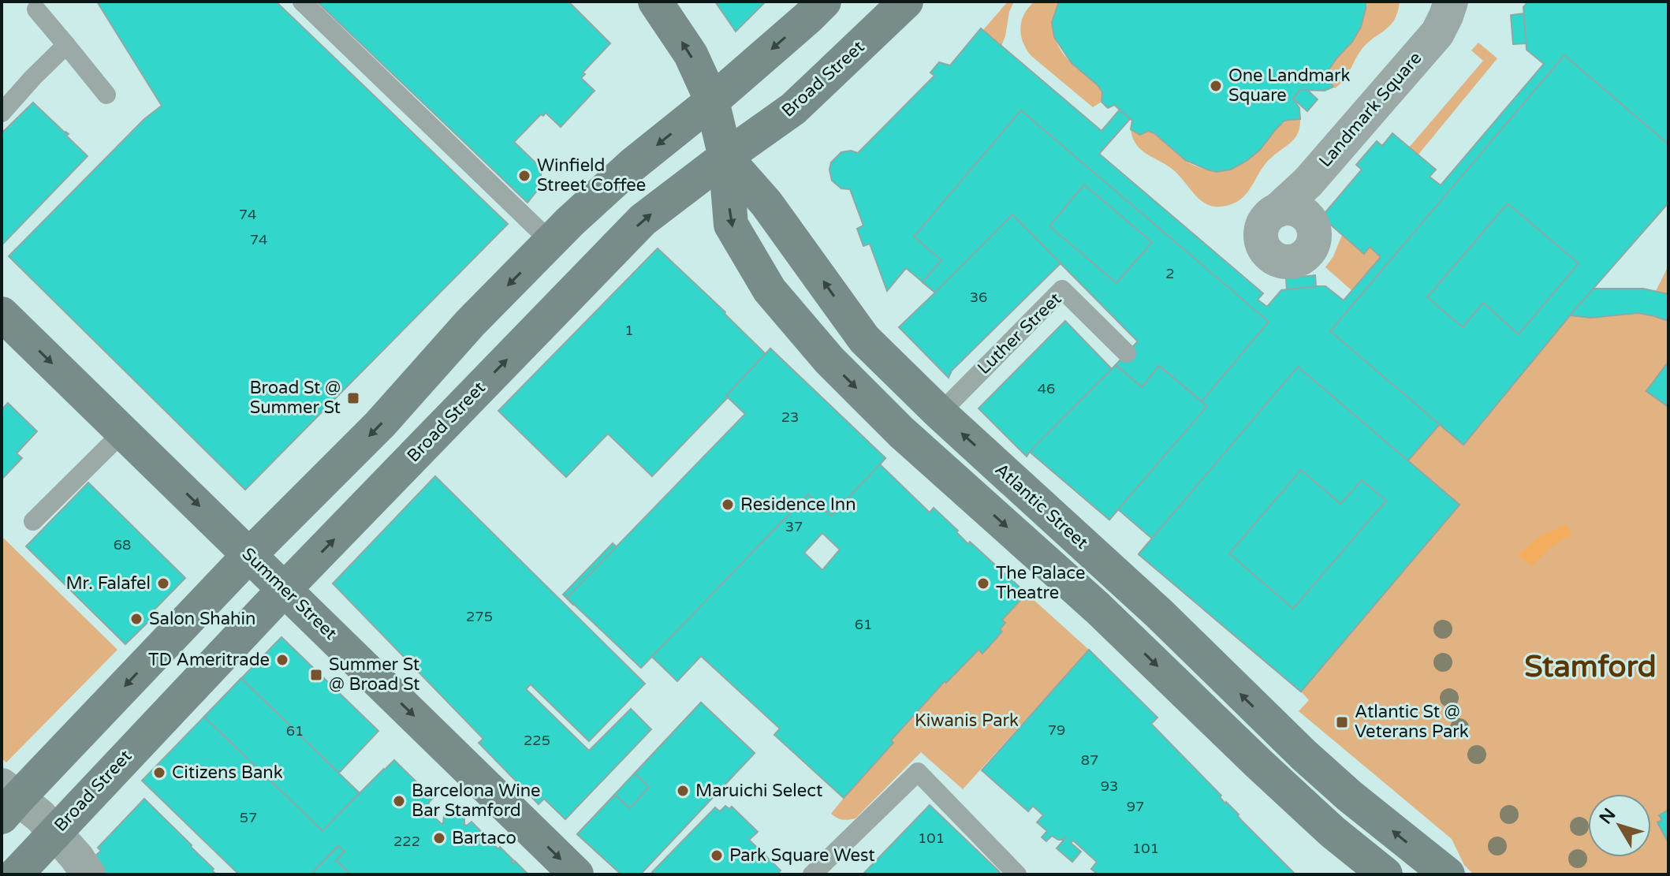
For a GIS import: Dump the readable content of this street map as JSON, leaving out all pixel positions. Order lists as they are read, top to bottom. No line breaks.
{"streets":{"main road":["Broad Street","Atlantic Street","Summer Street"],"street":["Landmark Square"],"lane":["Luther Street"]},"crossings":[["Broad Street","Atlantic Street"],["Broad Street","Summer Street"],["Luther Street","Atlantic Street"]],"one_way":["Summer Street"],"districts":["Stamford"],"parks":["Kiwanis Park"],"places":{"other":["One Landmark Square","Winfield Street Coffee","Residence Inn","Mr. Falafel","The Palace Theatre","Salon Shahin","TD Ameritrade","Citizens Bank","Maruichi Select","Barcelona Wine Bar Stamford","Bartaco","Park Square West"],"transit":["Broad St @ Summer St","Summer St @ Broad St","Atlantic St @ Veterans Park"]},"house_numbers":["74","74","2","36","1","46","23","37","68","275","61","79","61","225","87","93","97","57","101","222","101"],"north":"top left"}
